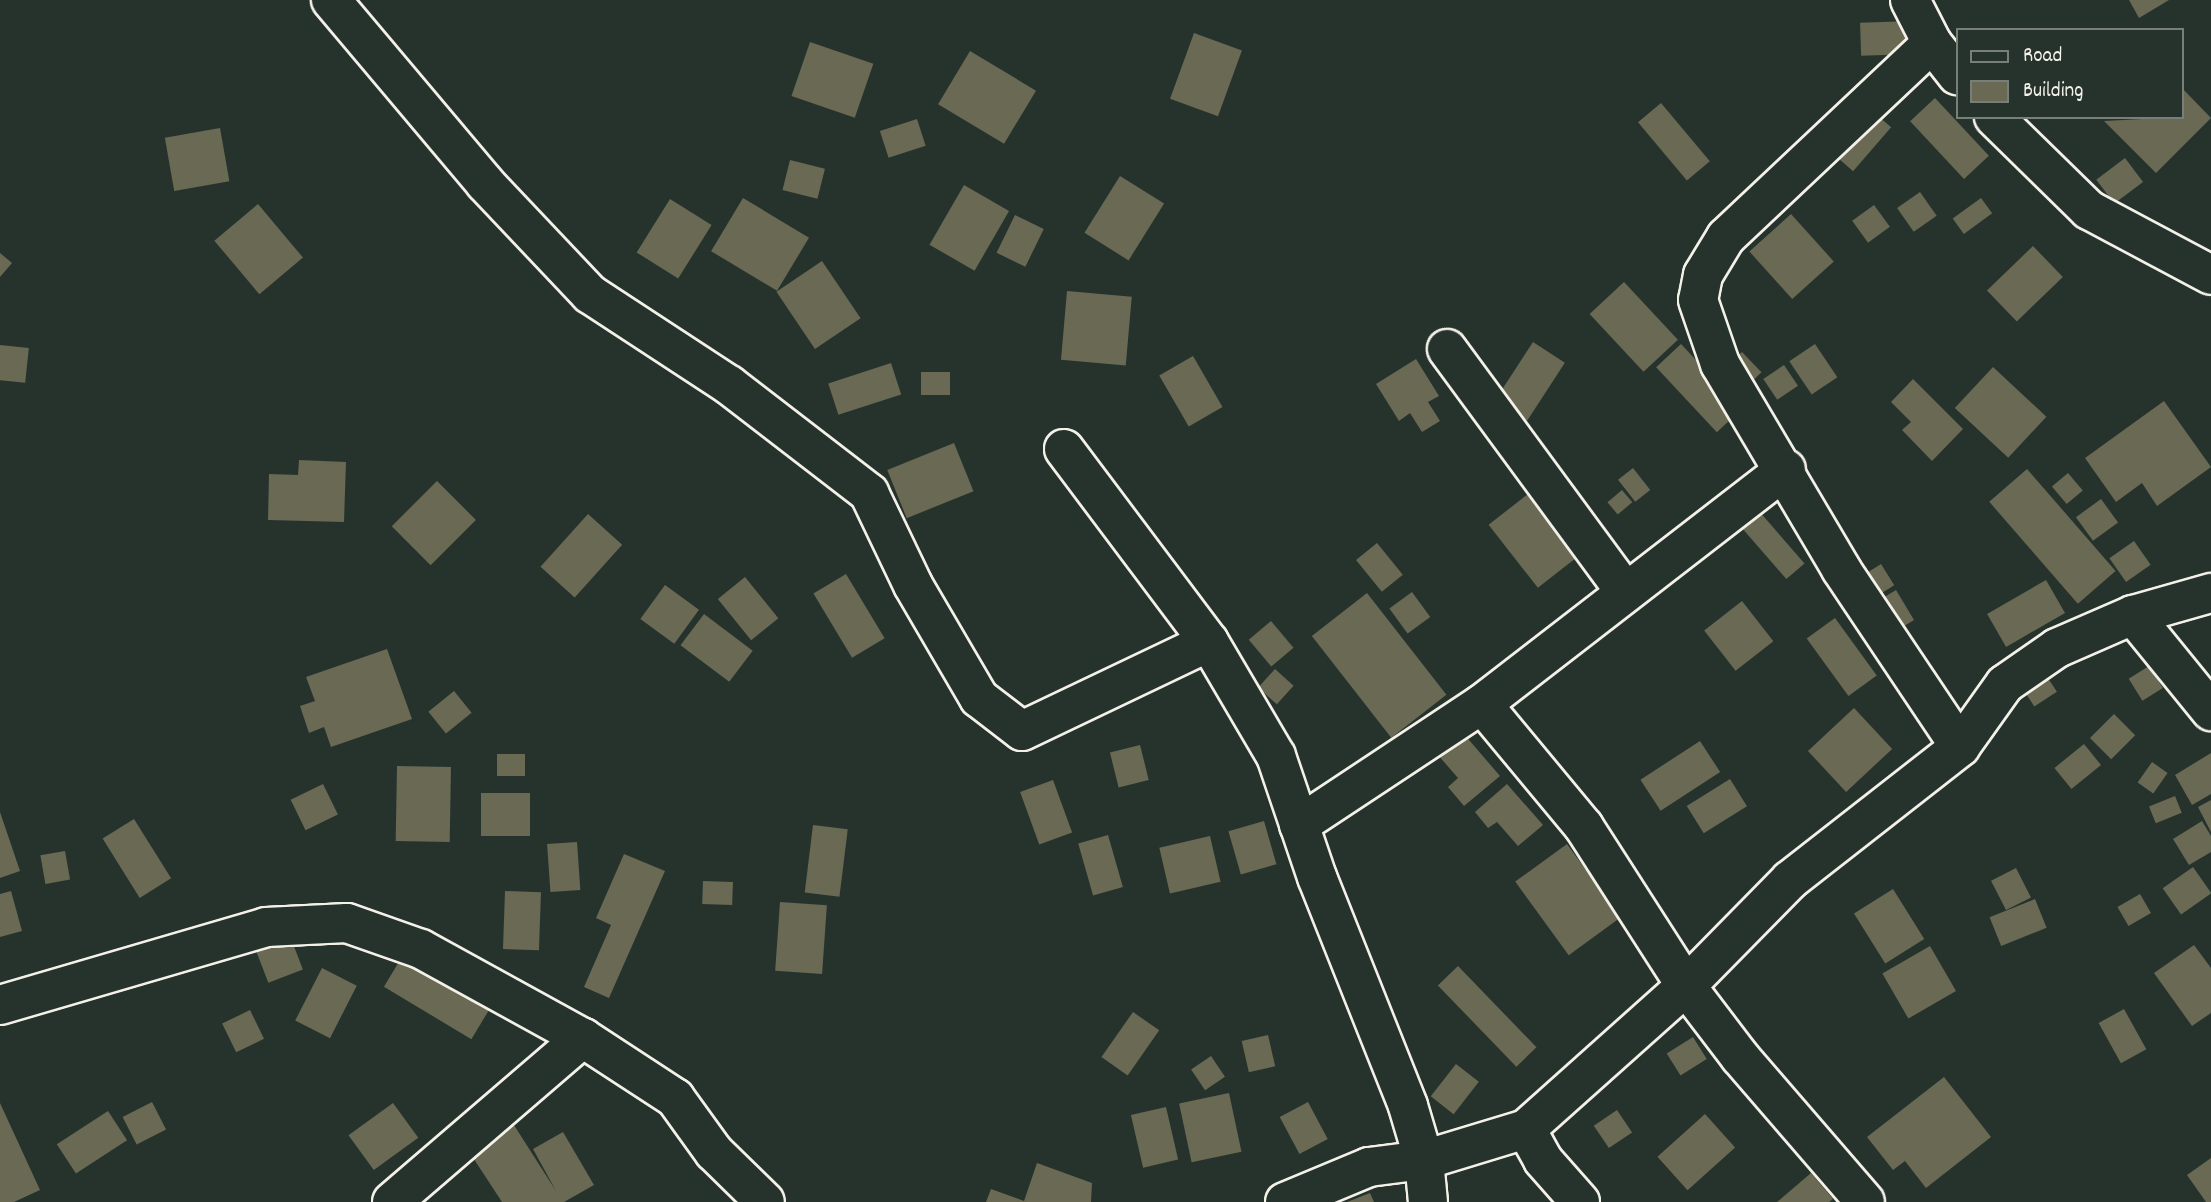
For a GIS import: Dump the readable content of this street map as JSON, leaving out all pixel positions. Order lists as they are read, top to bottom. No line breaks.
{"legend":["Road","Building"]}
